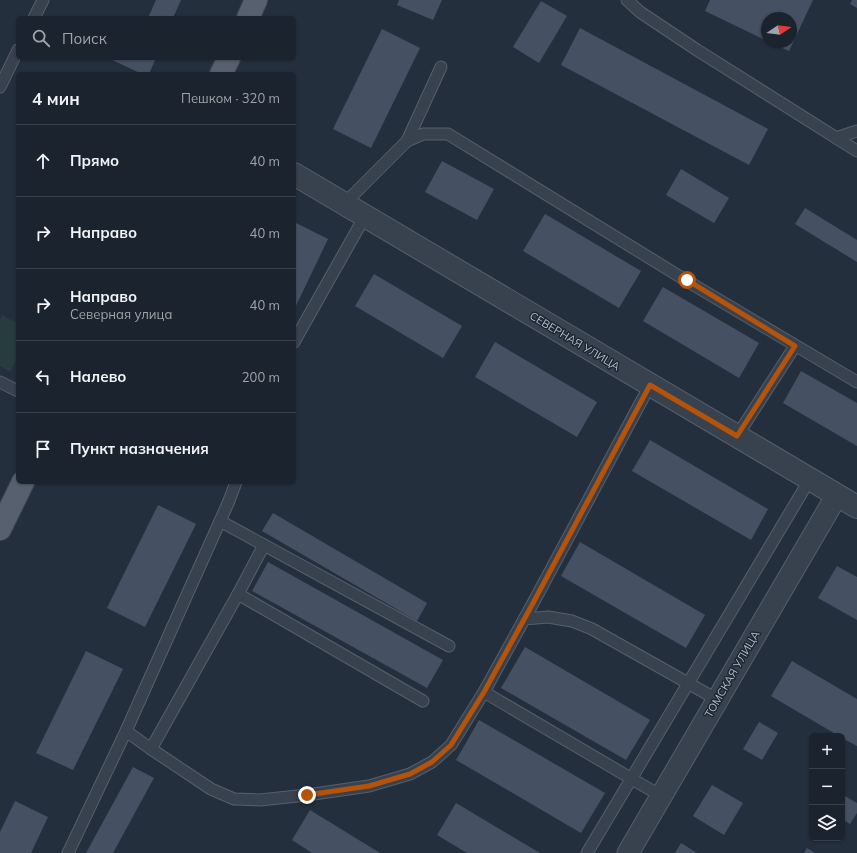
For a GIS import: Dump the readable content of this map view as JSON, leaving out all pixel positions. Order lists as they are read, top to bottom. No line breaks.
{"streets":{"street":["СЕВЕРНАЯ УЛИЦА","ТОМСКАЯ УЛИЦА"]},"crossings":[["СЕВЕРНАЯ УЛИЦА","ТОМСКАЯ УЛИЦА"]],"north":"right","page":{"search":"Поиск","heading":["4 мин","Пешком · 320 m"],"list":[["Прямо","40 m"],["Направо","40 m"],["Направо","Северная улица","40 m"],["Налево","200 m"],"Пункт назначения"],"map_buttons":["+","−"]}}
